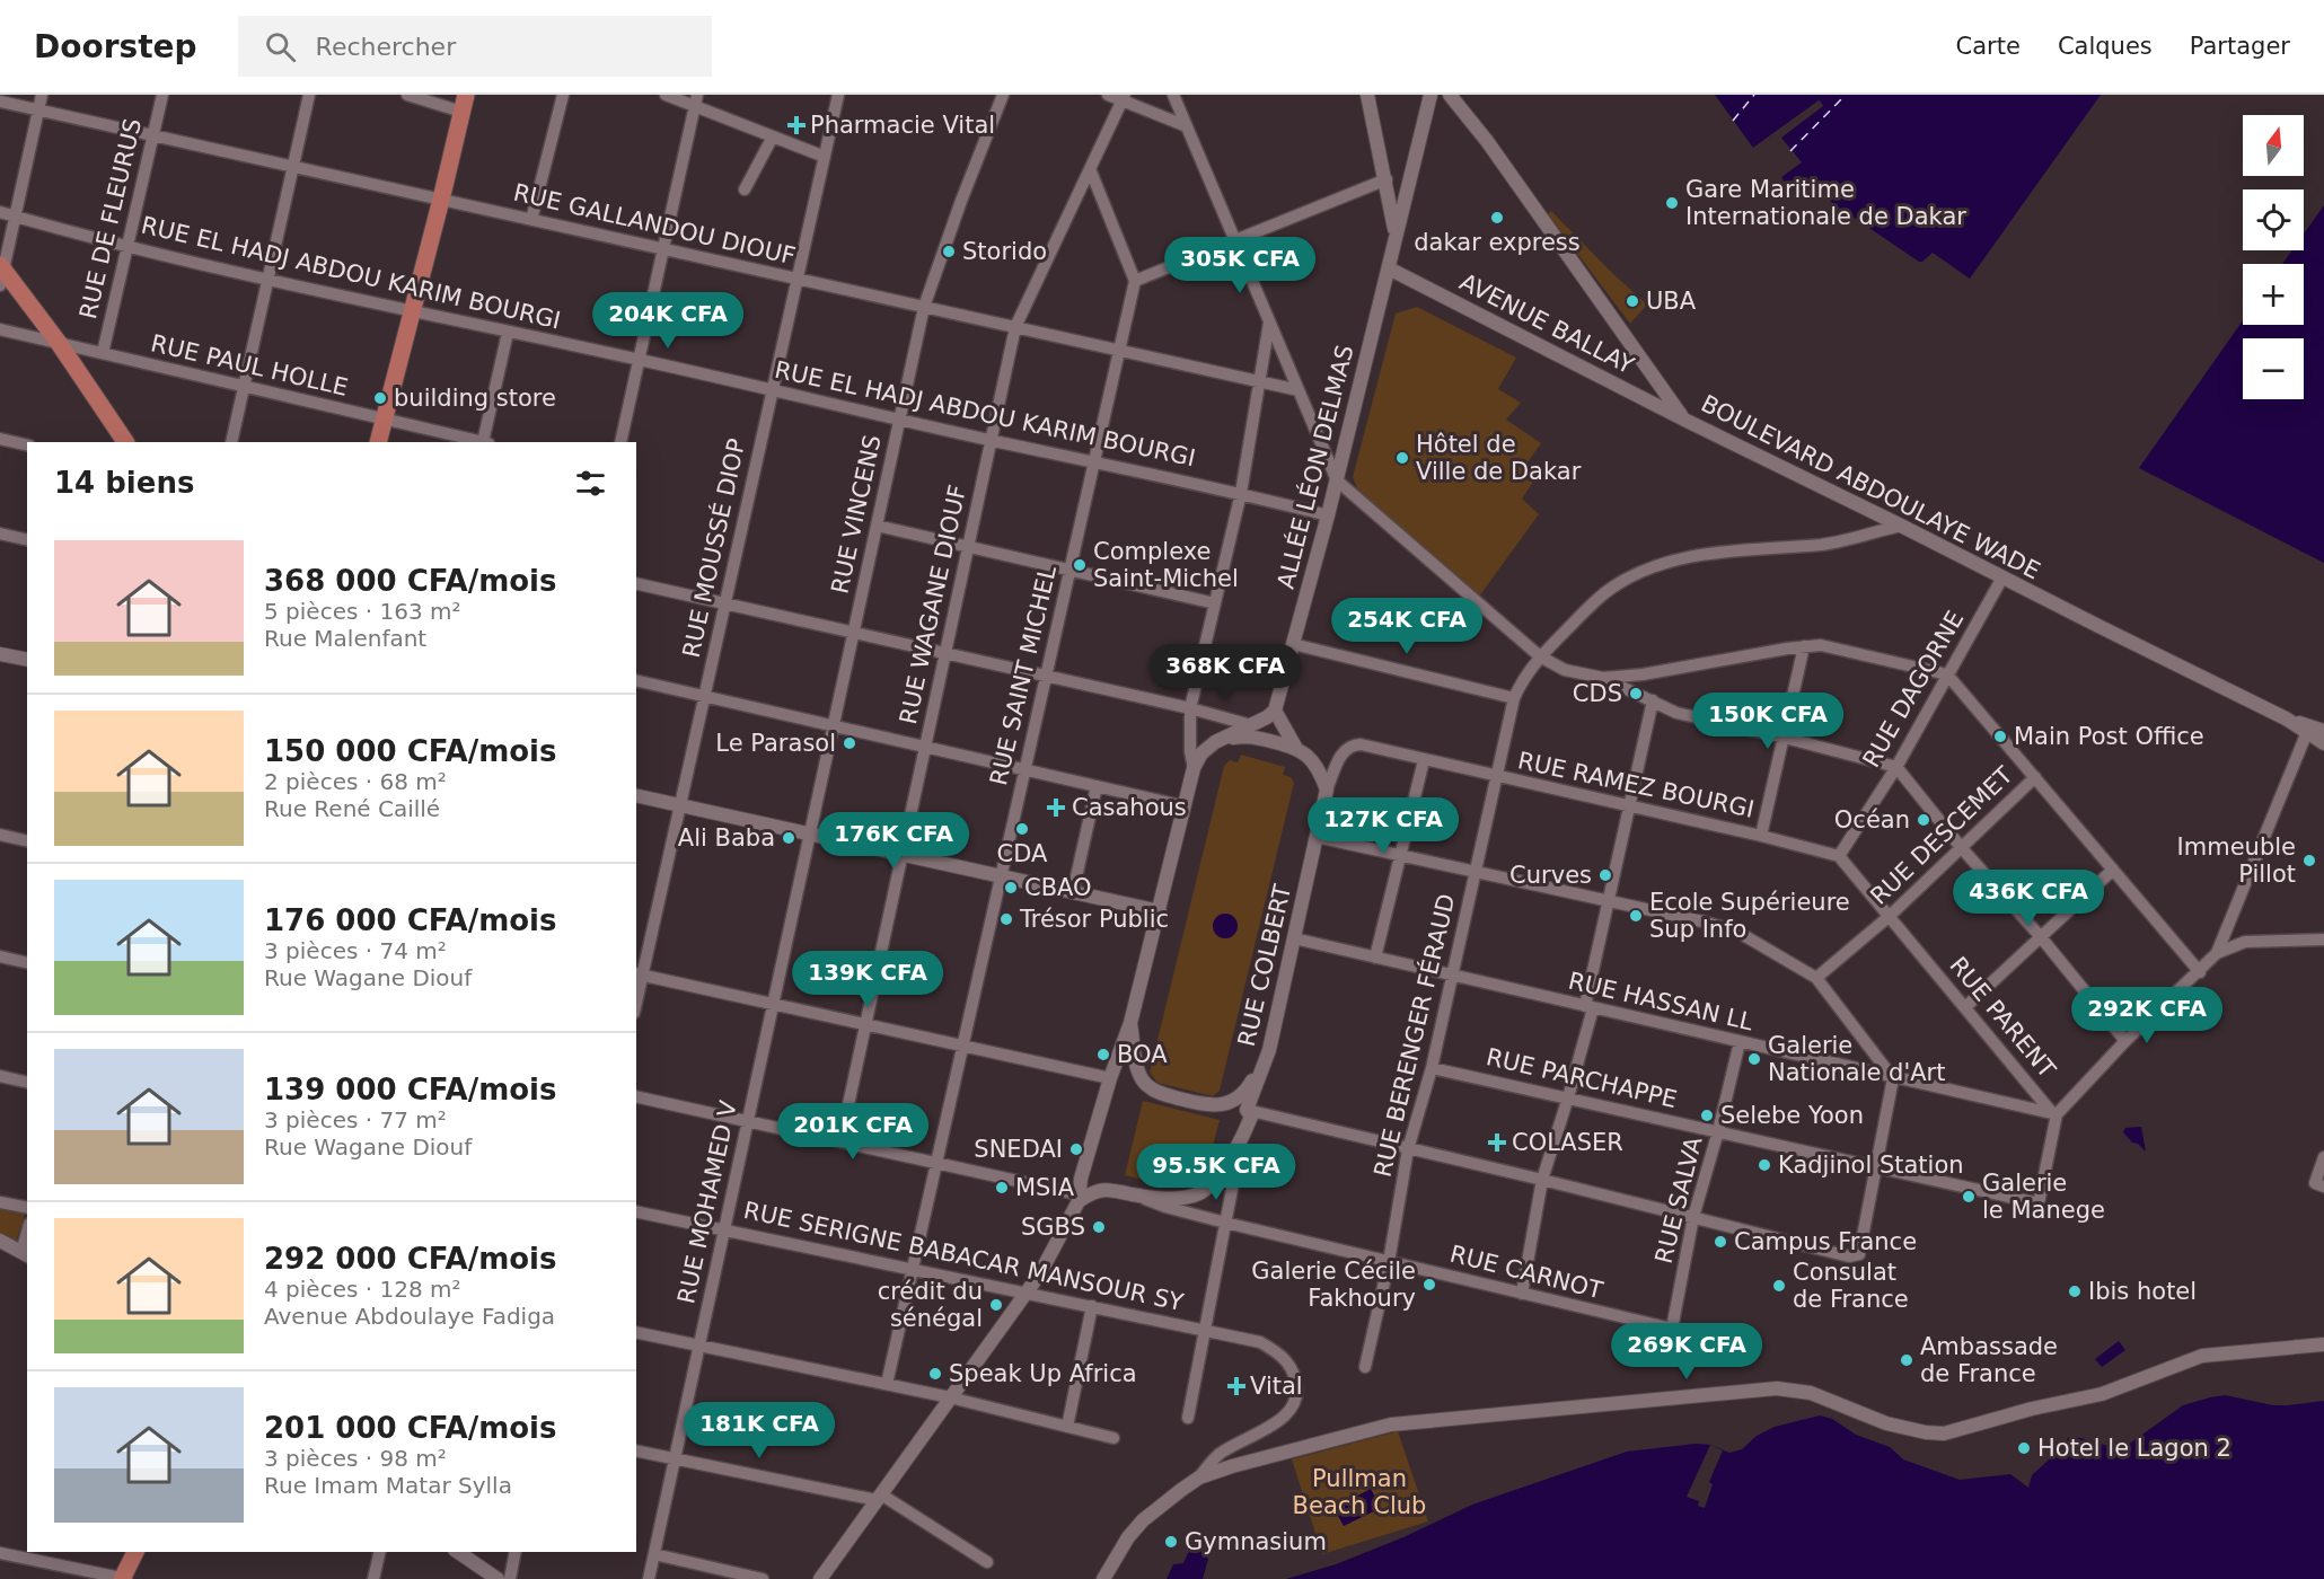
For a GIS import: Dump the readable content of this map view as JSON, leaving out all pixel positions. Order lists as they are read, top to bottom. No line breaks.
{"streets":{"street":["RUE DE FLEURUS","RUE GALLANDOU DIOUF","RUE EL HADJ ABDOU KARIM BOURGI","AVENUE BALLAY","RUE PAUL HOLLE","ALLÉE LÉON DELMAS","BOULEVARD ABDOULAYE WADE","RUE VINCENS","RUE MOUSSÉ DIOP","RUE WAGANE DIOUF","RUE SAINT MICHEL","RUE DAGORNE","RUE RAMEZ BOURGI","RUE DESCEMET","RUE COLBERT","RUE HASSAN LL","RUE PARENT","RUE BERENGER FÉRAUD","RUE PARCHAPPE","RUE SALVA","RUE MOHAMED V","RUE SERIGNE BABACAR MANSOUR SY","RUE CARNOT"]},"crossings":[["RUE DE FLEURUS","RUE GALLANDOU DIOUF"],["RUE DE FLEURUS","RUE EL HADJ ABDOU KARIM BOURGI"],["RUE DE FLEURUS","RUE PAUL HOLLE"],["RUE GALLANDOU DIOUF","RUE VINCENS"],["RUE GALLANDOU DIOUF","RUE MOUSSÉ DIOP"],["RUE GALLANDOU DIOUF","RUE WAGANE DIOUF"],["RUE GALLANDOU DIOUF","RUE SAINT MICHEL"],["RUE EL HADJ ABDOU KARIM BOURGI","ALLÉE LÉON DELMAS"],["RUE EL HADJ ABDOU KARIM BOURGI","RUE VINCENS"],["RUE EL HADJ ABDOU KARIM BOURGI","RUE MOUSSÉ DIOP"],["RUE EL HADJ ABDOU KARIM BOURGI","RUE WAGANE DIOUF"],["RUE EL HADJ ABDOU KARIM BOURGI","RUE SAINT MICHEL"],["AVENUE BALLAY","ALLÉE LÉON DELMAS"],["AVENUE BALLAY","BOULEVARD ABDOULAYE WADE"],["BOULEVARD ABDOULAYE WADE","RUE DAGORNE"],["BOULEVARD ABDOULAYE WADE","RUE BERENGER FÉRAUD"],["RUE VINCENS","RUE MOHAMED V"],["RUE SAINT MICHEL","RUE SERIGNE BABACAR MANSOUR SY"],["RUE DAGORNE","RUE RAMEZ BOURGI"],["RUE DAGORNE","RUE PARENT"],["RUE RAMEZ BOURGI","RUE COLBERT"],["RUE RAMEZ BOURGI","RUE PARENT"],["RUE RAMEZ BOURGI","RUE BERENGER FÉRAUD"],["RUE DESCEMET","RUE PARENT"],["RUE COLBERT","RUE HASSAN LL"],["RUE HASSAN LL","RUE PARENT"],["RUE HASSAN LL","RUE BERENGER FÉRAUD"],["RUE HASSAN LL","RUE PARCHAPPE"],["RUE HASSAN LL","RUE SALVA"],["RUE PARENT","RUE PARCHAPPE"],["RUE BERENGER FÉRAUD","RUE PARCHAPPE"],["RUE BERENGER FÉRAUD","RUE CARNOT"],["RUE PARCHAPPE","RUE SALVA"],["RUE SALVA","RUE CARNOT"],["RUE MOHAMED V","RUE SERIGNE BABACAR MANSOUR SY"]],"parks":["Pullman Beach Club"],"places":{"health":["Pharmacie Vital","Casahous","COLASER","Vital"],"other":["Gare Maritime Internationale de Dakar","dakar express","Storido","UBA","building store","Hôtel de Ville de Dakar","Complexe Saint-Michel","CDS","Main Post Office","Le Parasol","Océan","CDA","Ali Baba","Immeuble Pillot","Curves","CBAO","Ecole Supérieure Sup Info","Trésor Public","BOA","Galerie Nationale d'Art","Selebe Yoon","SNEDAI","Kadjinol Station","MSIA","Galerie le Manege","SGBS","Campus France","Galerie Cécile Fakhoury","Consulat de France","Ibis hotel","crédit du sénégal","Ambassade de France","Speak Up Africa","Hotel le Lagon 2","Gymnasium"]},"north":"top","page":{"header":"Doorstep","search":"Rechercher","nav":["Carte","Calques","Partager"],"map_buttons":["+","−"],"price":["305K CFA","204K CFA","254K CFA","368K CFA","150K CFA","127K CFA","176K CFA","436K CFA","139K CFA","292K CFA","201K CFA","95.5K CFA","269K CFA","181K CFA"],"heading":"14 biens","list":[{"name":"368 000 CFA/mois","note":"5 pièces · 163 m² · Rue Malenfant"},{"name":"150 000 CFA/mois","note":"2 pièces · 68 m² · Rue René Caillé"},{"name":"176 000 CFA/mois","note":"3 pièces · 74 m² · Rue Wagane Diouf"},{"name":"139 000 CFA/mois","note":"3 pièces · 77 m² · Rue Wagane Diouf"},{"name":"292 000 CFA/mois","note":"4 pièces · 128 m² · Avenue Abdoulaye Fadiga"},{"name":"201 000 CFA/mois","note":"3 pièces · 98 m² · Rue Imam Matar Sylla"}]}}
